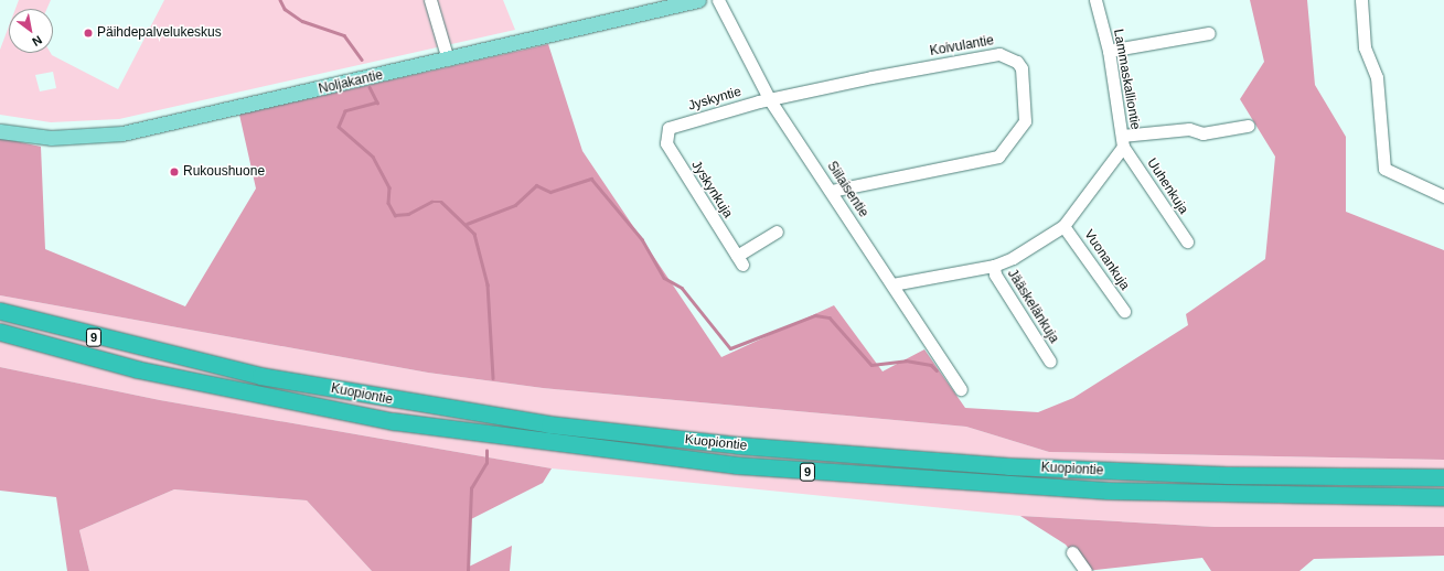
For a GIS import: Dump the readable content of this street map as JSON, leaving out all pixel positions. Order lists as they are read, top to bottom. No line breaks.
{"streets":{"highway":["9","Kuopiontie"],"main road":["Noljakantie"],"street":["Koivulantie","Lammaskalliontie","Jyskyntie","Uuhenkuja","Jyskynkuja","Siilaisentie","Vuonankuja","Jääskelänkuja"]},"crossings":[["Koivulantie","Jyskyntie"],["Koivulantie","Siilaisentie"],["Lammaskalliontie","Uuhenkuja"],["Lammaskalliontie","Siilaisentie"],["Lammaskalliontie","Vuonankuja"],["Lammaskalliontie","Jääskelänkuja"],["Jyskyntie","Jyskynkuja"],["Jyskyntie","Siilaisentie"]],"places":["Päihdepalvelukeskus","Rukoushuone"],"north":"bottom right"}
